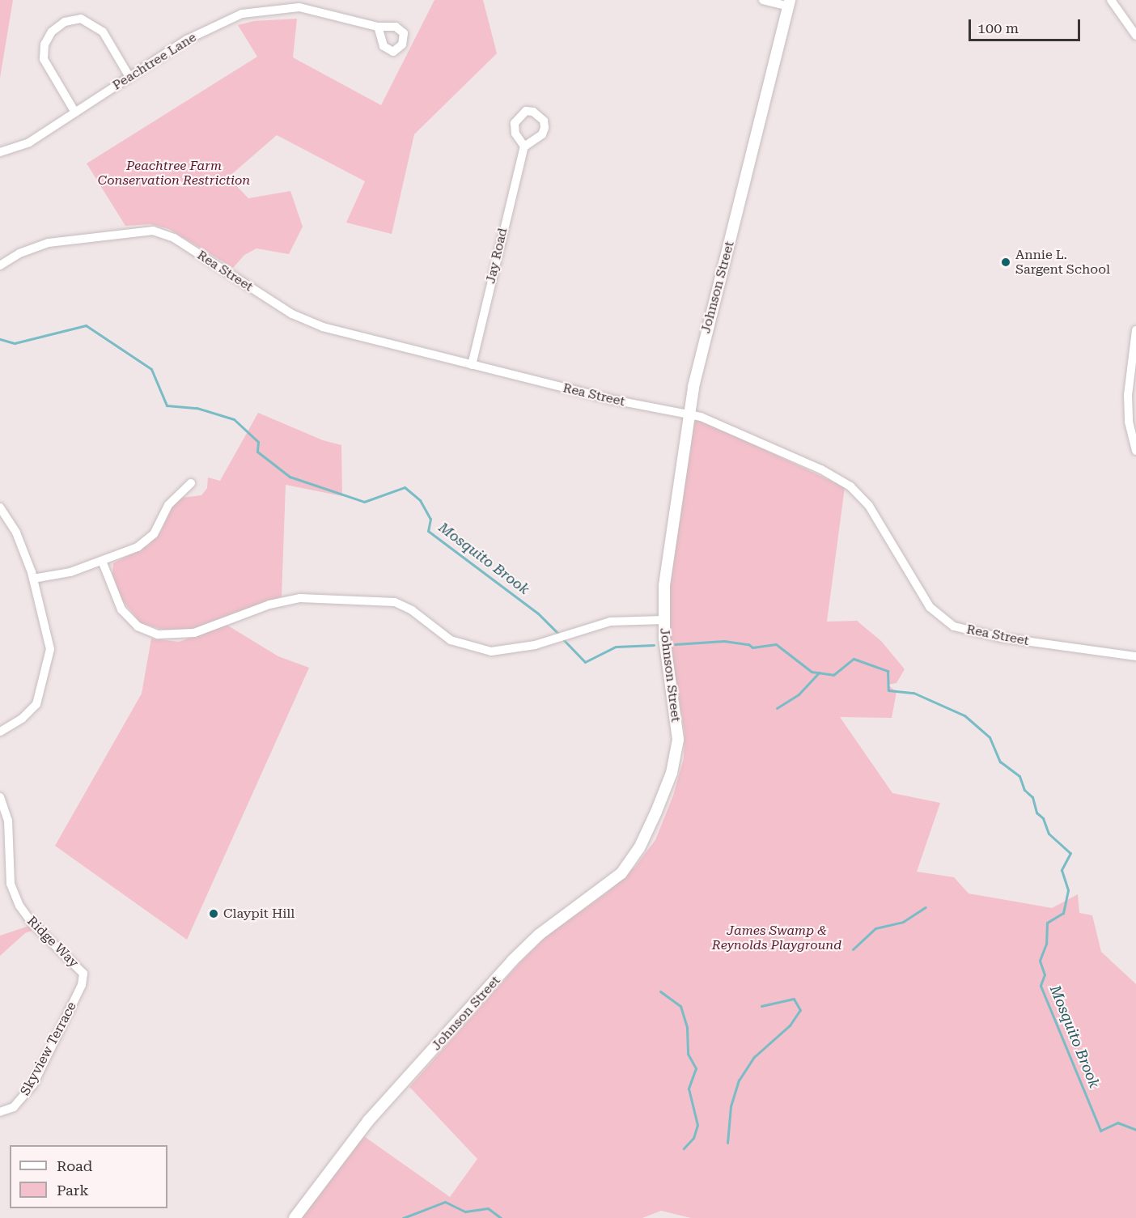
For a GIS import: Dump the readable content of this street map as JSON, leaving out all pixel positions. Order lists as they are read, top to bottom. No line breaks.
{"streets":{"street":["Peachtree Lane","Jay Road","Rea Street","Johnson Street","Ridge Way","Skyview Terrace"]},"crossings":[["Jay Road","Rea Street"],["Rea Street","Johnson Street"],["Ridge Way","Skyview Terrace"]],"water":["Mosquito Brook"],"parks":["Peachtree Farm Conservation Restriction","James Swamp & Reynolds Playground"],"places":["Annie L. Sargent School","Claypit Hill"],"legend":["Road","Park"],"scale_bar":"100 m"}
